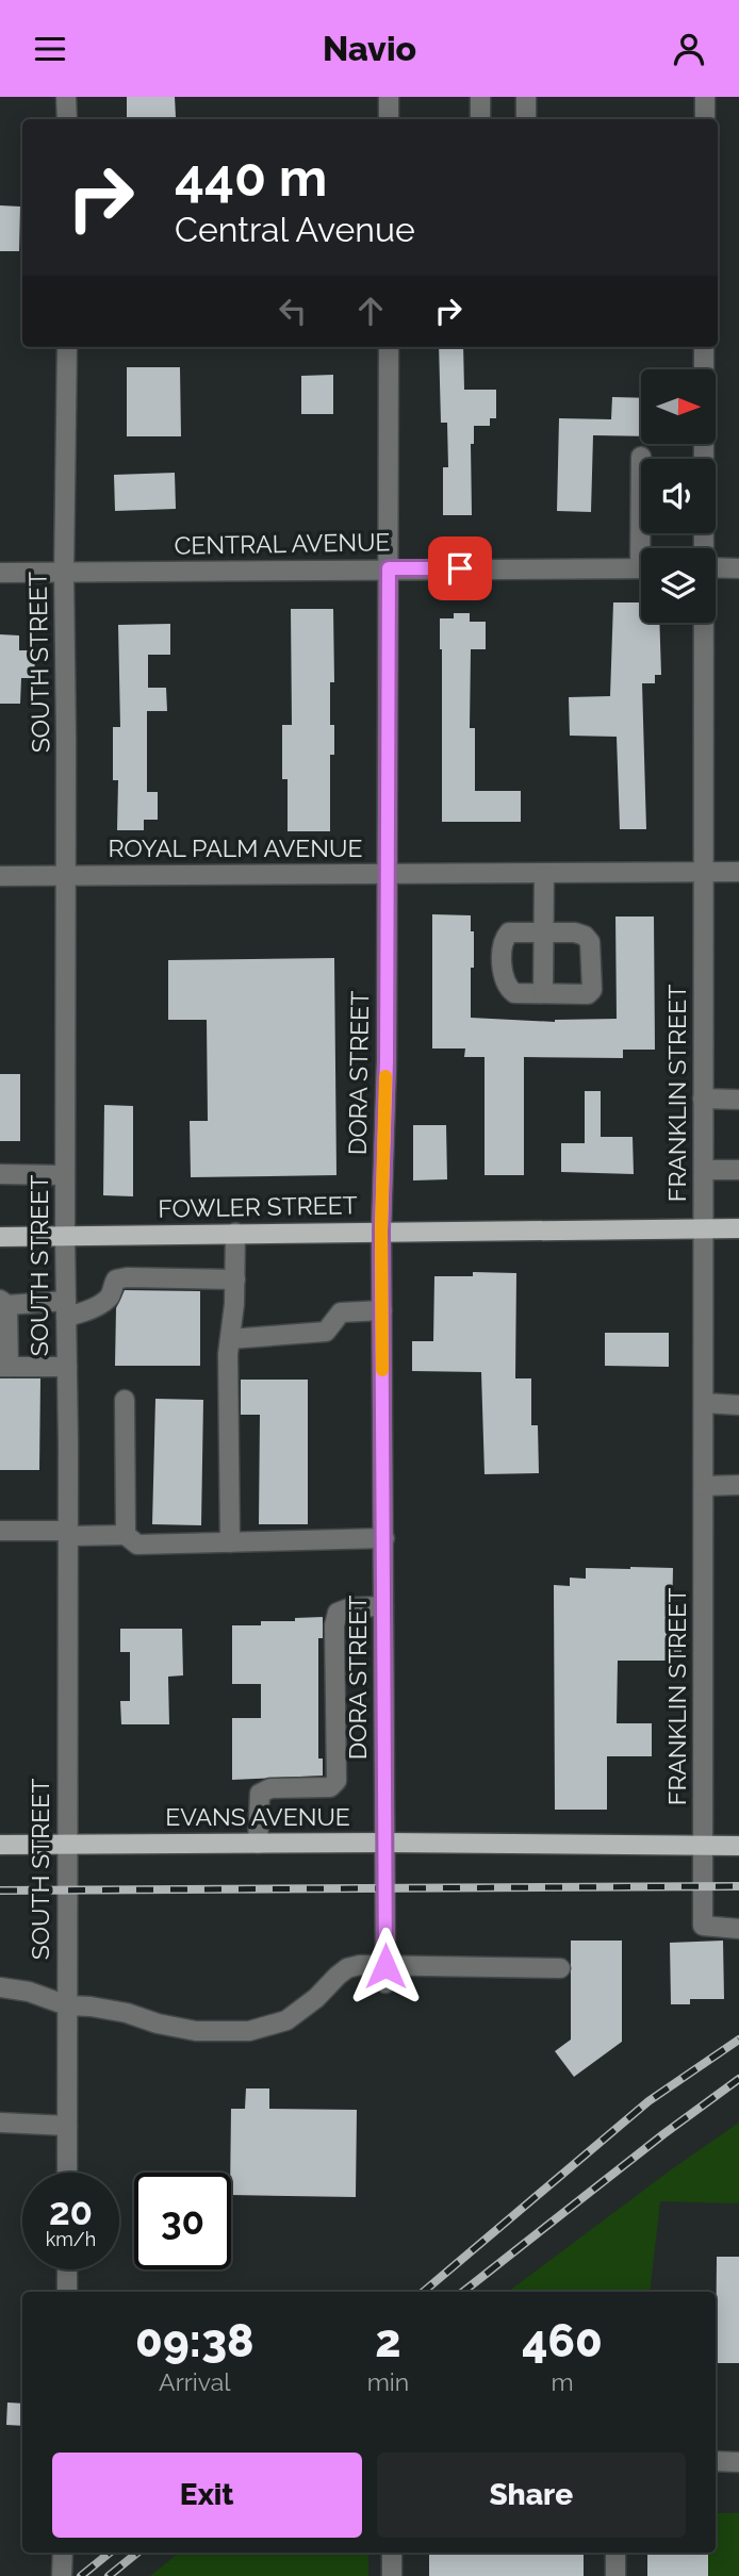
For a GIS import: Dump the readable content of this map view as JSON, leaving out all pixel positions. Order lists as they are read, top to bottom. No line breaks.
{"streets":{"main road":["FOWLER STREET","EVANS AVENUE"],"street":["CENTRAL AVENUE","SOUTH STREET","ROYAL PALM AVENUE","DORA STREET","FRANKLIN STREET"]},"crossings":[["CENTRAL AVENUE","SOUTH STREET"],["CENTRAL AVENUE","DORA STREET"],["SOUTH STREET","ROYAL PALM AVENUE"],["SOUTH STREET","FOWLER STREET"],["SOUTH STREET","EVANS AVENUE"],["ROYAL PALM AVENUE","DORA STREET"],["ROYAL PALM AVENUE","FRANKLIN STREET"],["DORA STREET","FOWLER STREET"],["DORA STREET","EVANS AVENUE"],["FRANKLIN STREET","FOWLER STREET"],["FRANKLIN STREET","EVANS AVENUE"]],"north":"right","page":{"header":"Navio","turn":["440 m","Central Avenue"],"speed":"20 km/h","limit":"30","eta":["09:38","Arrival","2","min","460","m"],"buttons":["Exit","Share"]}}
